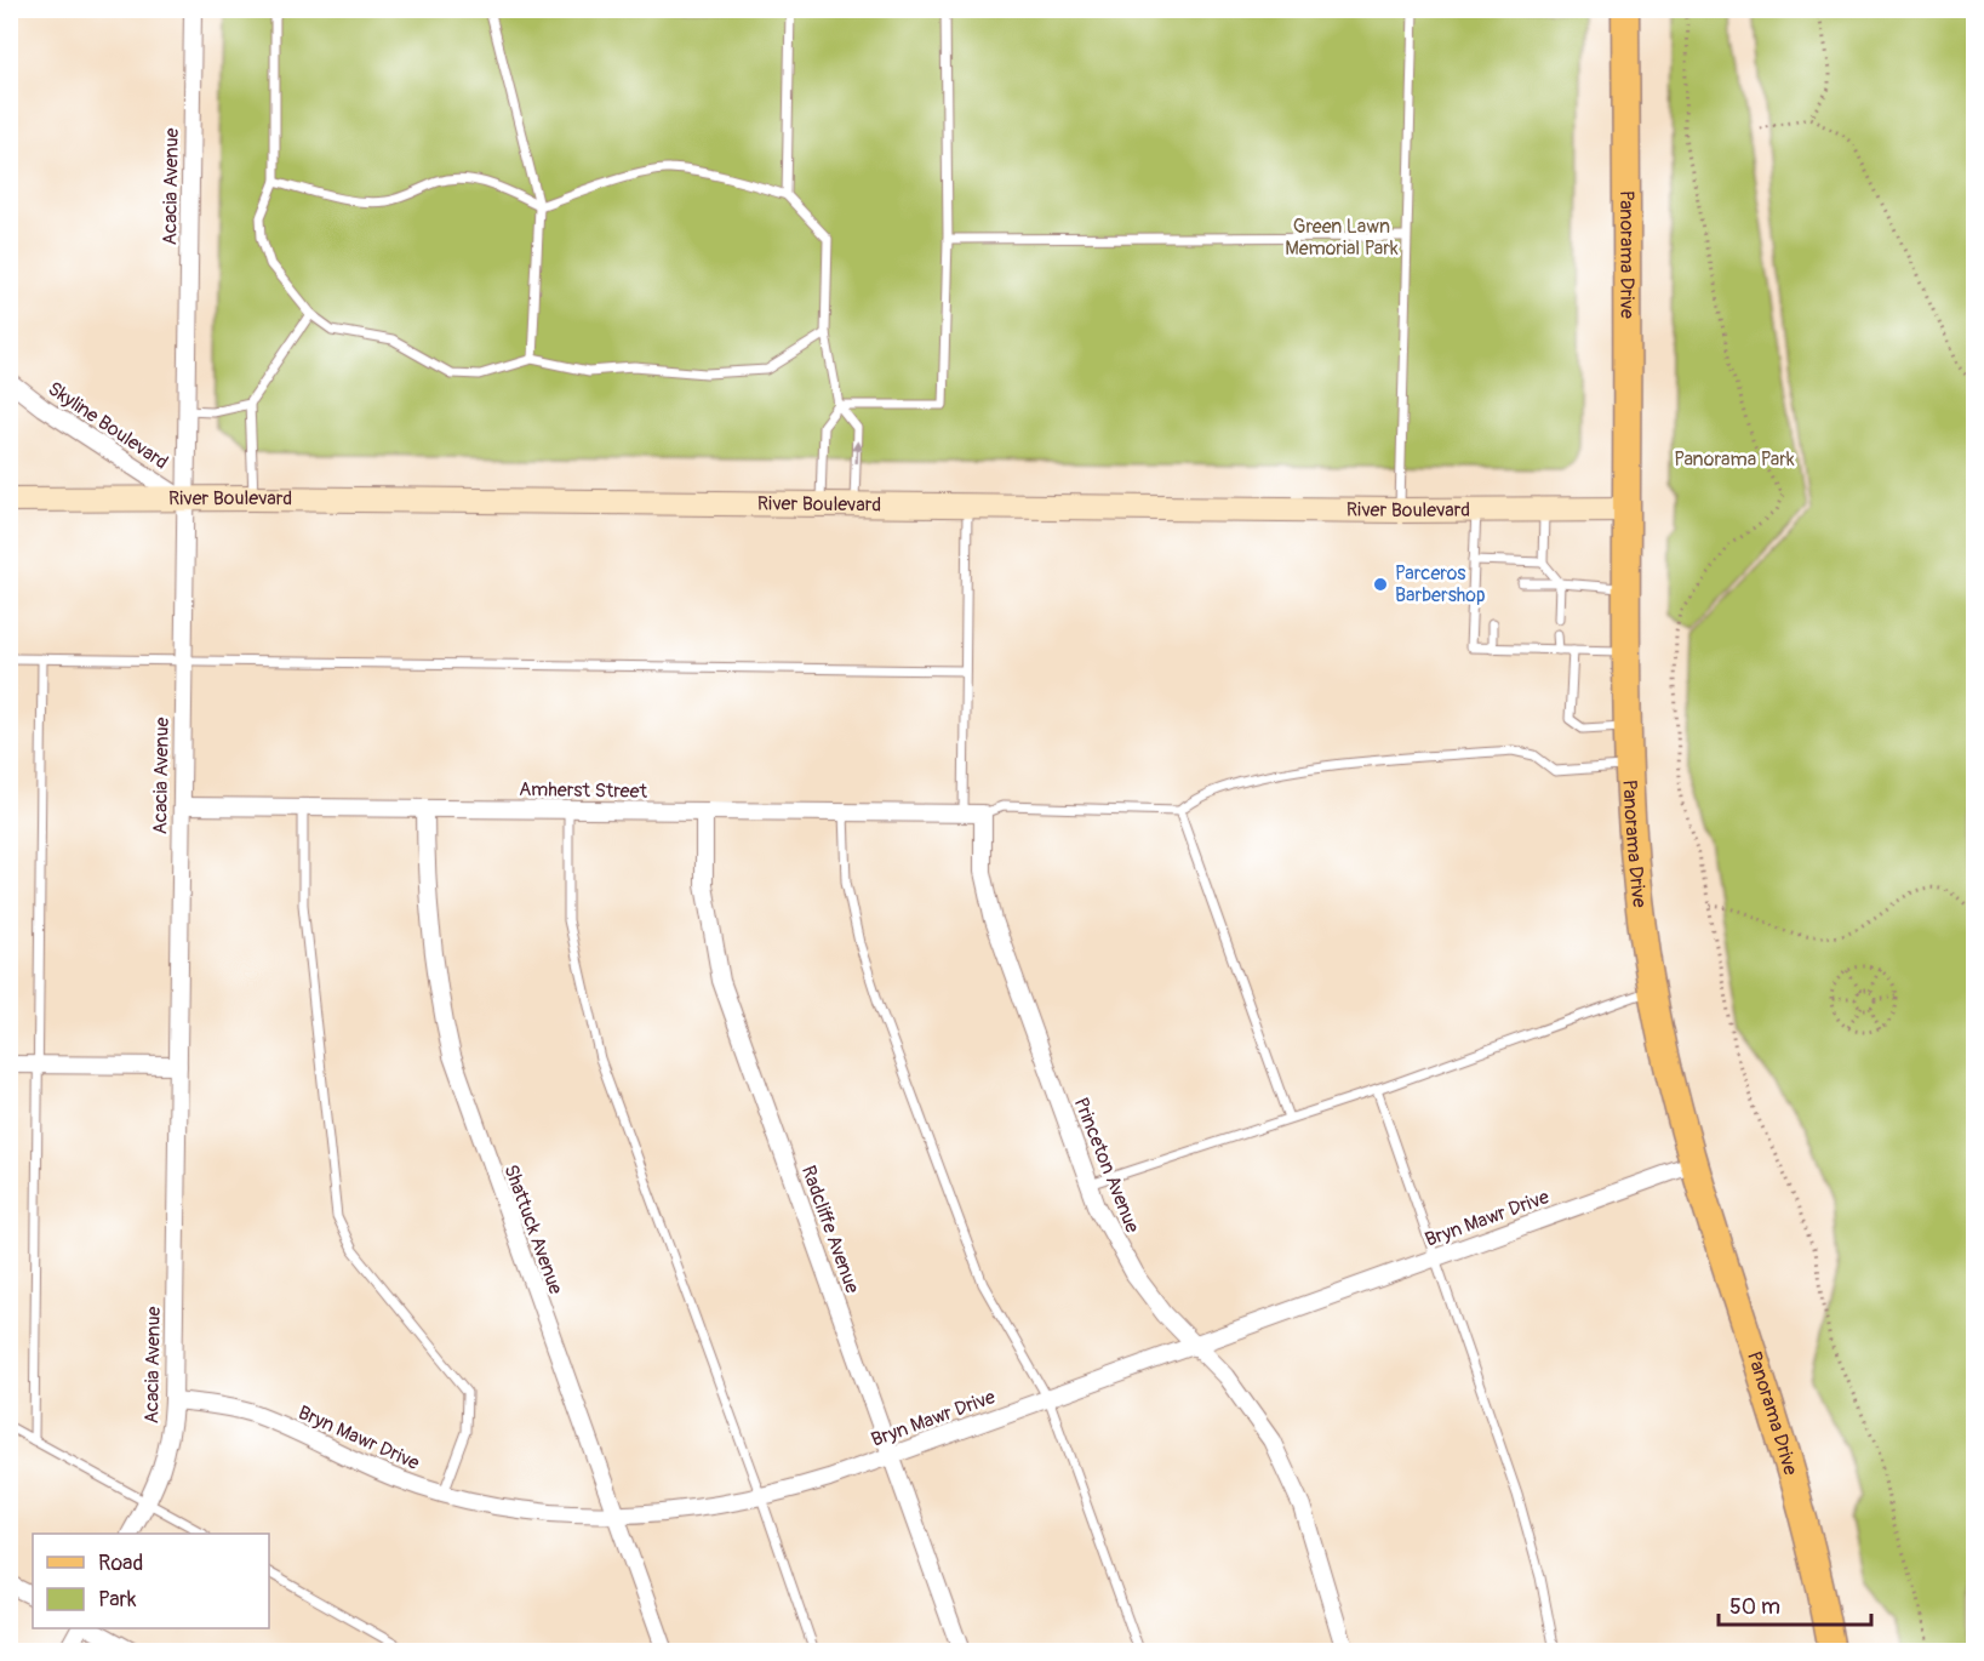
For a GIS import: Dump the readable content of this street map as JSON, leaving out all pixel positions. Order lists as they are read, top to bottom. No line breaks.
{"streets":{"main road":["Panorama Drive","River Boulevard"],"street":["Acacia Avenue","Skyline Boulevard","Amherst Street","Princeton Avenue","Bryn Mawr Drive","Shattuck Avenue","Radcliffe Avenue"]},"crossings":[["Acacia Avenue","Skyline Boulevard"],["Acacia Avenue","River Boulevard"],["Acacia Avenue","Amherst Street"],["Acacia Avenue","Bryn Mawr Drive"],["Panorama Drive","River Boulevard"],["Panorama Drive","Bryn Mawr Drive"],["Skyline Boulevard","River Boulevard"],["Amherst Street","Princeton Avenue"],["Amherst Street","Shattuck Avenue"],["Amherst Street","Radcliffe Avenue"],["Princeton Avenue","Bryn Mawr Drive"],["Bryn Mawr Drive","Shattuck Avenue"],["Bryn Mawr Drive","Radcliffe Avenue"]],"parks":["Green Lawn Memorial Park","Panorama Park"],"places":["Parceros Barbershop"],"legend":["Road","Park"],"scale_bar":"50 m"}
